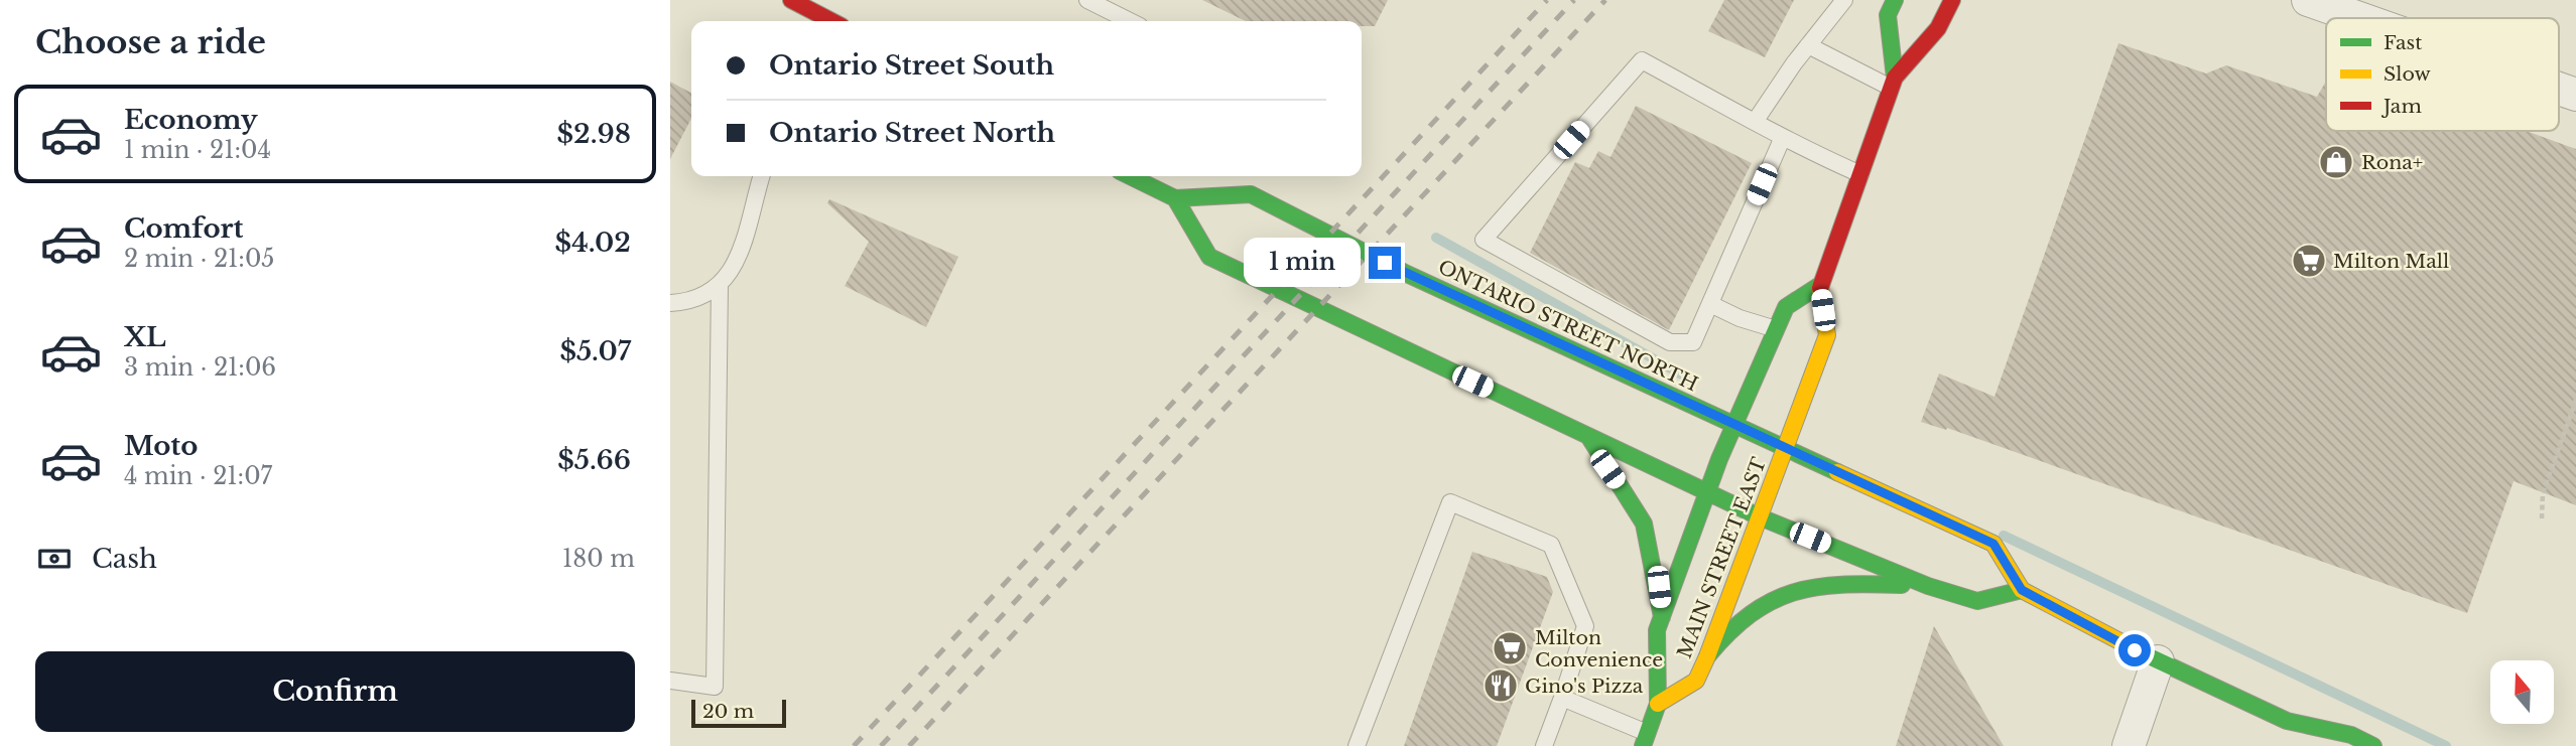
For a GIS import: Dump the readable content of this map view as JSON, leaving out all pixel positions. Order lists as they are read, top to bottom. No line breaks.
{"streets":{"main road":["ONTARIO STREET NORTH","MAIN STREET EAST"]},"crossings":[["ONTARIO STREET NORTH","MAIN STREET EAST"]],"places":{"shop":["Rona+"],"supermarket":["Milton Mall","Milton Convenience"],"restaurant":["Gino's Pizza"]},"legend":["Fast","Slow","Jam"],"scale_bar":"20 m","north":"top","page":{"heading":"Choose a ride","banner":["Ontario Street South","Ontario Street North"],"list":[{"name":"Economy","note":"1 min · 21:04","value":"$2.98"},{"name":"Comfort","note":"2 min · 21:05","value":"$4.02"},{"name":"XL","note":"3 min · 21:06","value":"$5.07"},{"name":"Moto","note":"4 min · 21:07","value":"$5.66"}],"bubble":"1 min","pay":["Cash","180 m"],"buttons":"Confirm","scale":"20 m"}}
